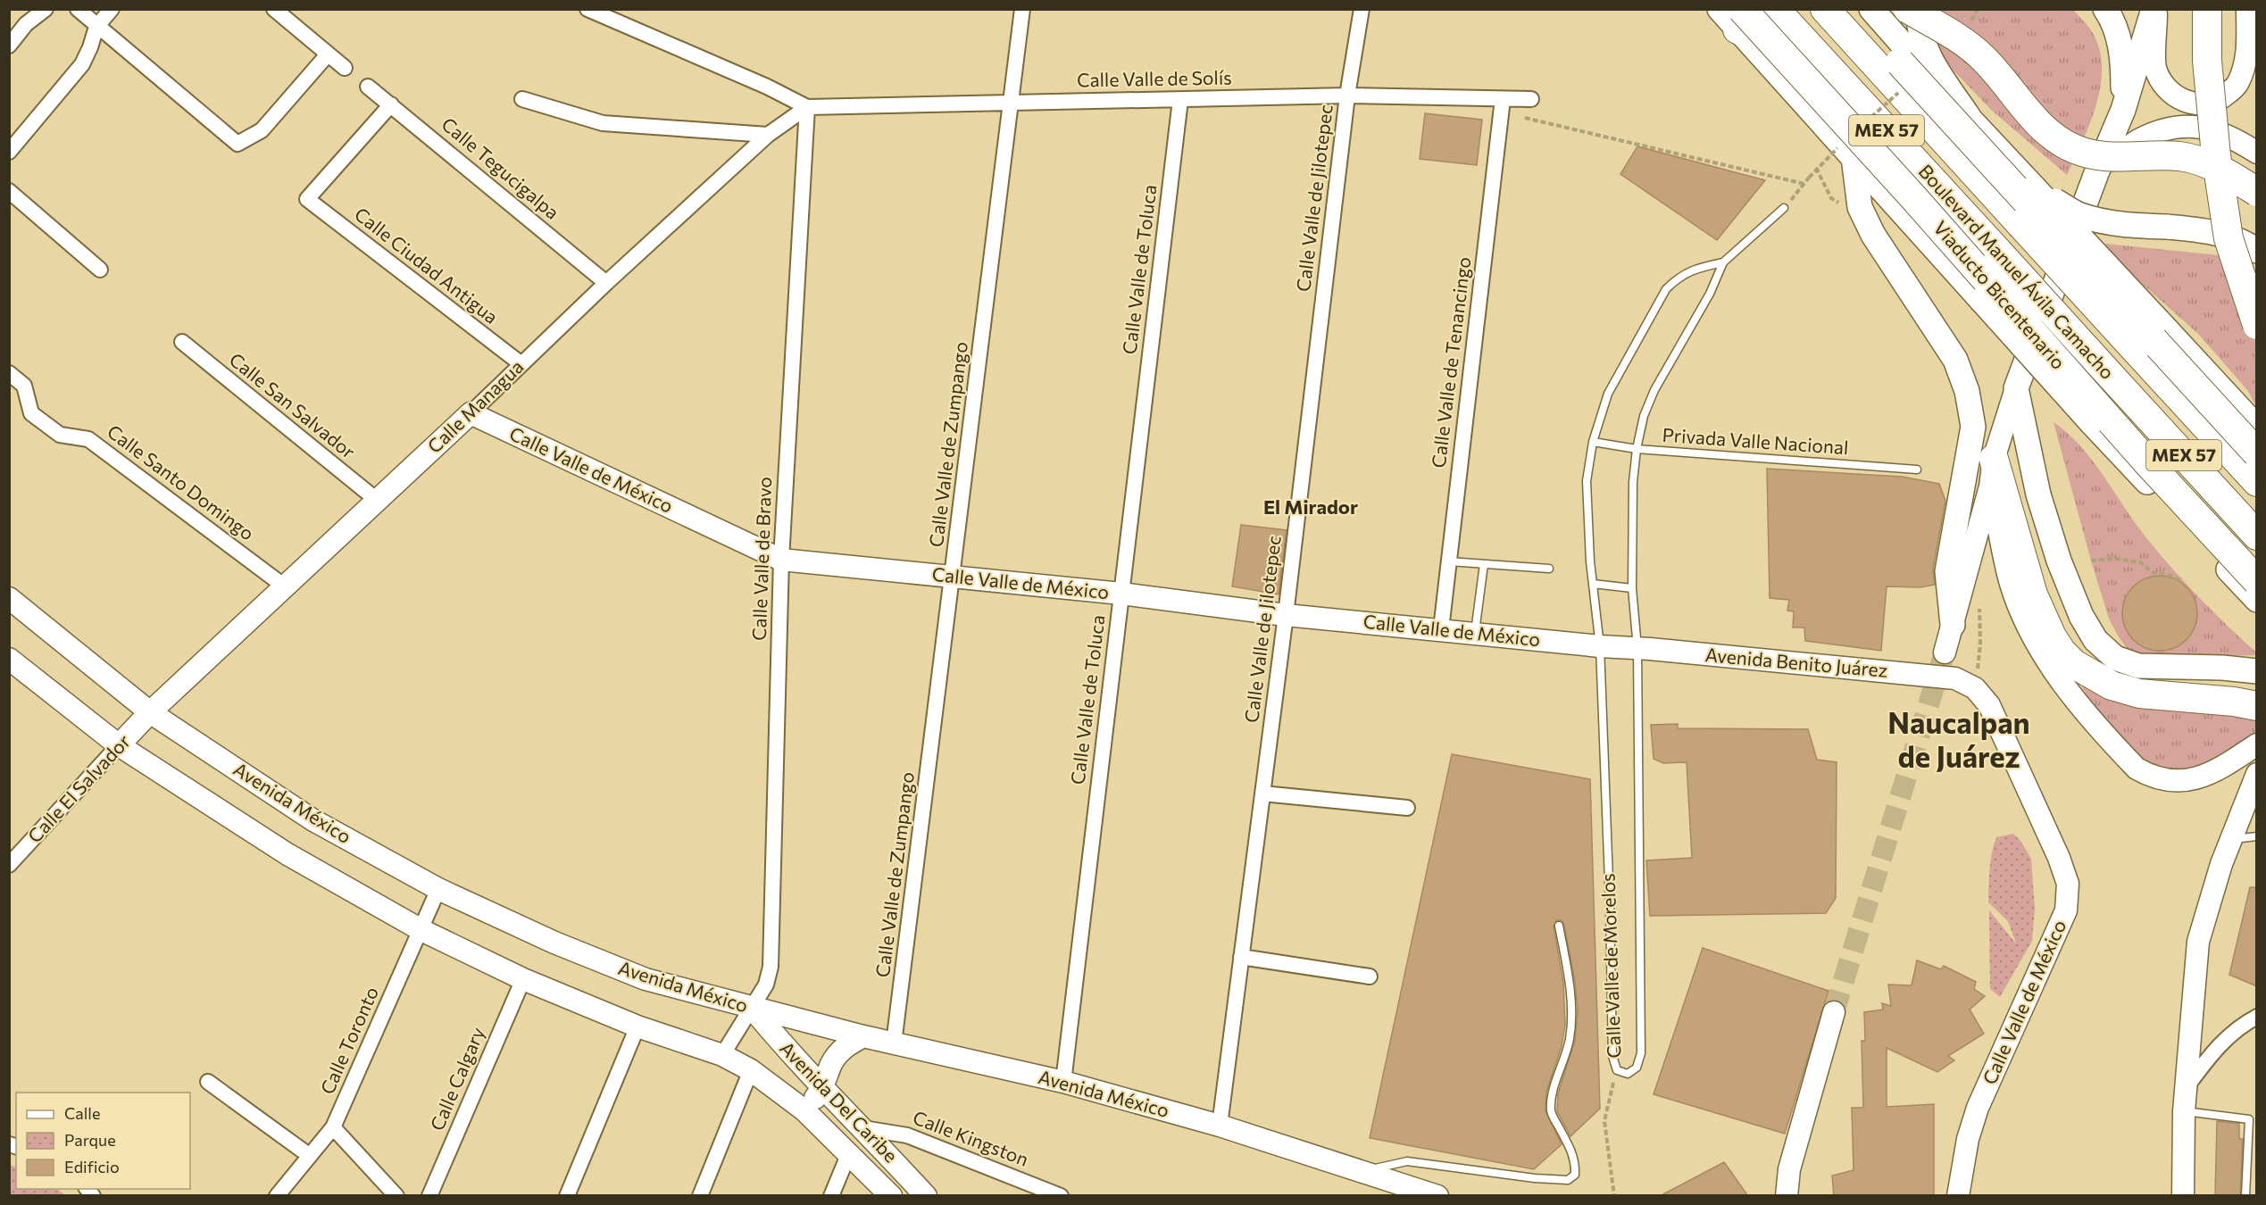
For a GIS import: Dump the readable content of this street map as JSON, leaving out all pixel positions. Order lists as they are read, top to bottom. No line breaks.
{"streets":{"highway":["MEX 57","Boulevard Manuel Ávila Camacho","Viaducto Bicentenario"],"main road":["Calle Managua","Calle Valle de México","Avenida Benito Juárez","Calle El Salvador","Avenida México","Avenida Del Caribe"],"street":["Calle Valle de Solís","Calle Tegucigalpa","Calle Valle de Jilotepec","Calle Ciudad Antigua","Calle Valle de Toluca","Calle Valle de Tenancingo","Calle San Salvador","Calle Valle de Zumpango","Calle Santo Domingo","Calle Valle de Bravo","Calle Toronto","Calle Calgary","Calle Kingston"],"lane":["Privada Valle Nacional","Calle Valle de Morelos"]},"crossings":[["Calle Valle de Solís","Calle Valle de Jilotepec"],["Calle Valle de Solís","Calle Valle de Toluca"],["Calle Valle de Solís","Calle Valle de Tenancingo"],["Calle Valle de Solís","Calle Managua"],["Calle Valle de Solís","Calle Valle de Zumpango"],["Calle Valle de Solís","Calle Valle de Bravo"],["Calle Tegucigalpa","Calle Ciudad Antigua"],["Calle Tegucigalpa","Calle Managua"],["Calle Valle de Jilotepec","Calle Valle de México"],["Calle Valle de Jilotepec","Avenida México"],["Calle Ciudad Antigua","Calle Managua"],["Calle Valle de Toluca","Calle Valle de México"],["Calle Valle de Toluca","Avenida México"],["Calle Valle de Tenancingo","Calle Valle de México"],["Calle San Salvador","Calle Managua"],["Calle Managua","Calle Valle de México"],["Calle Managua","Calle Santo Domingo"],["Calle Managua","Calle Valle de Bravo"],["Calle Managua","Calle El Salvador"],["Calle Managua","Avenida México"],["Privada Valle Nacional","Calle Valle de Morelos"],["Calle Valle de Zumpango","Calle Valle de México"],["Calle Valle de Zumpango","Avenida México"],["Calle Valle de México","Calle Valle de Bravo"],["Calle Valle de México","Avenida Benito Juárez"],["Calle Valle de México","Calle Valle de Morelos"],["Calle Valle de Bravo","Avenida México"],["Calle Valle de Bravo","Avenida Del Caribe"],["Avenida Benito Juárez","Calle Valle de Morelos"],["Calle El Salvador","Avenida México"],["Avenida México","Calle Toronto"],["Avenida México","Avenida Del Caribe"],["Avenida Del Caribe","Calle Kingston"]],"districts":["El Mirador","Naucalpan de Juárez"],"legend":["Calle","Parque","Edificio"]}
